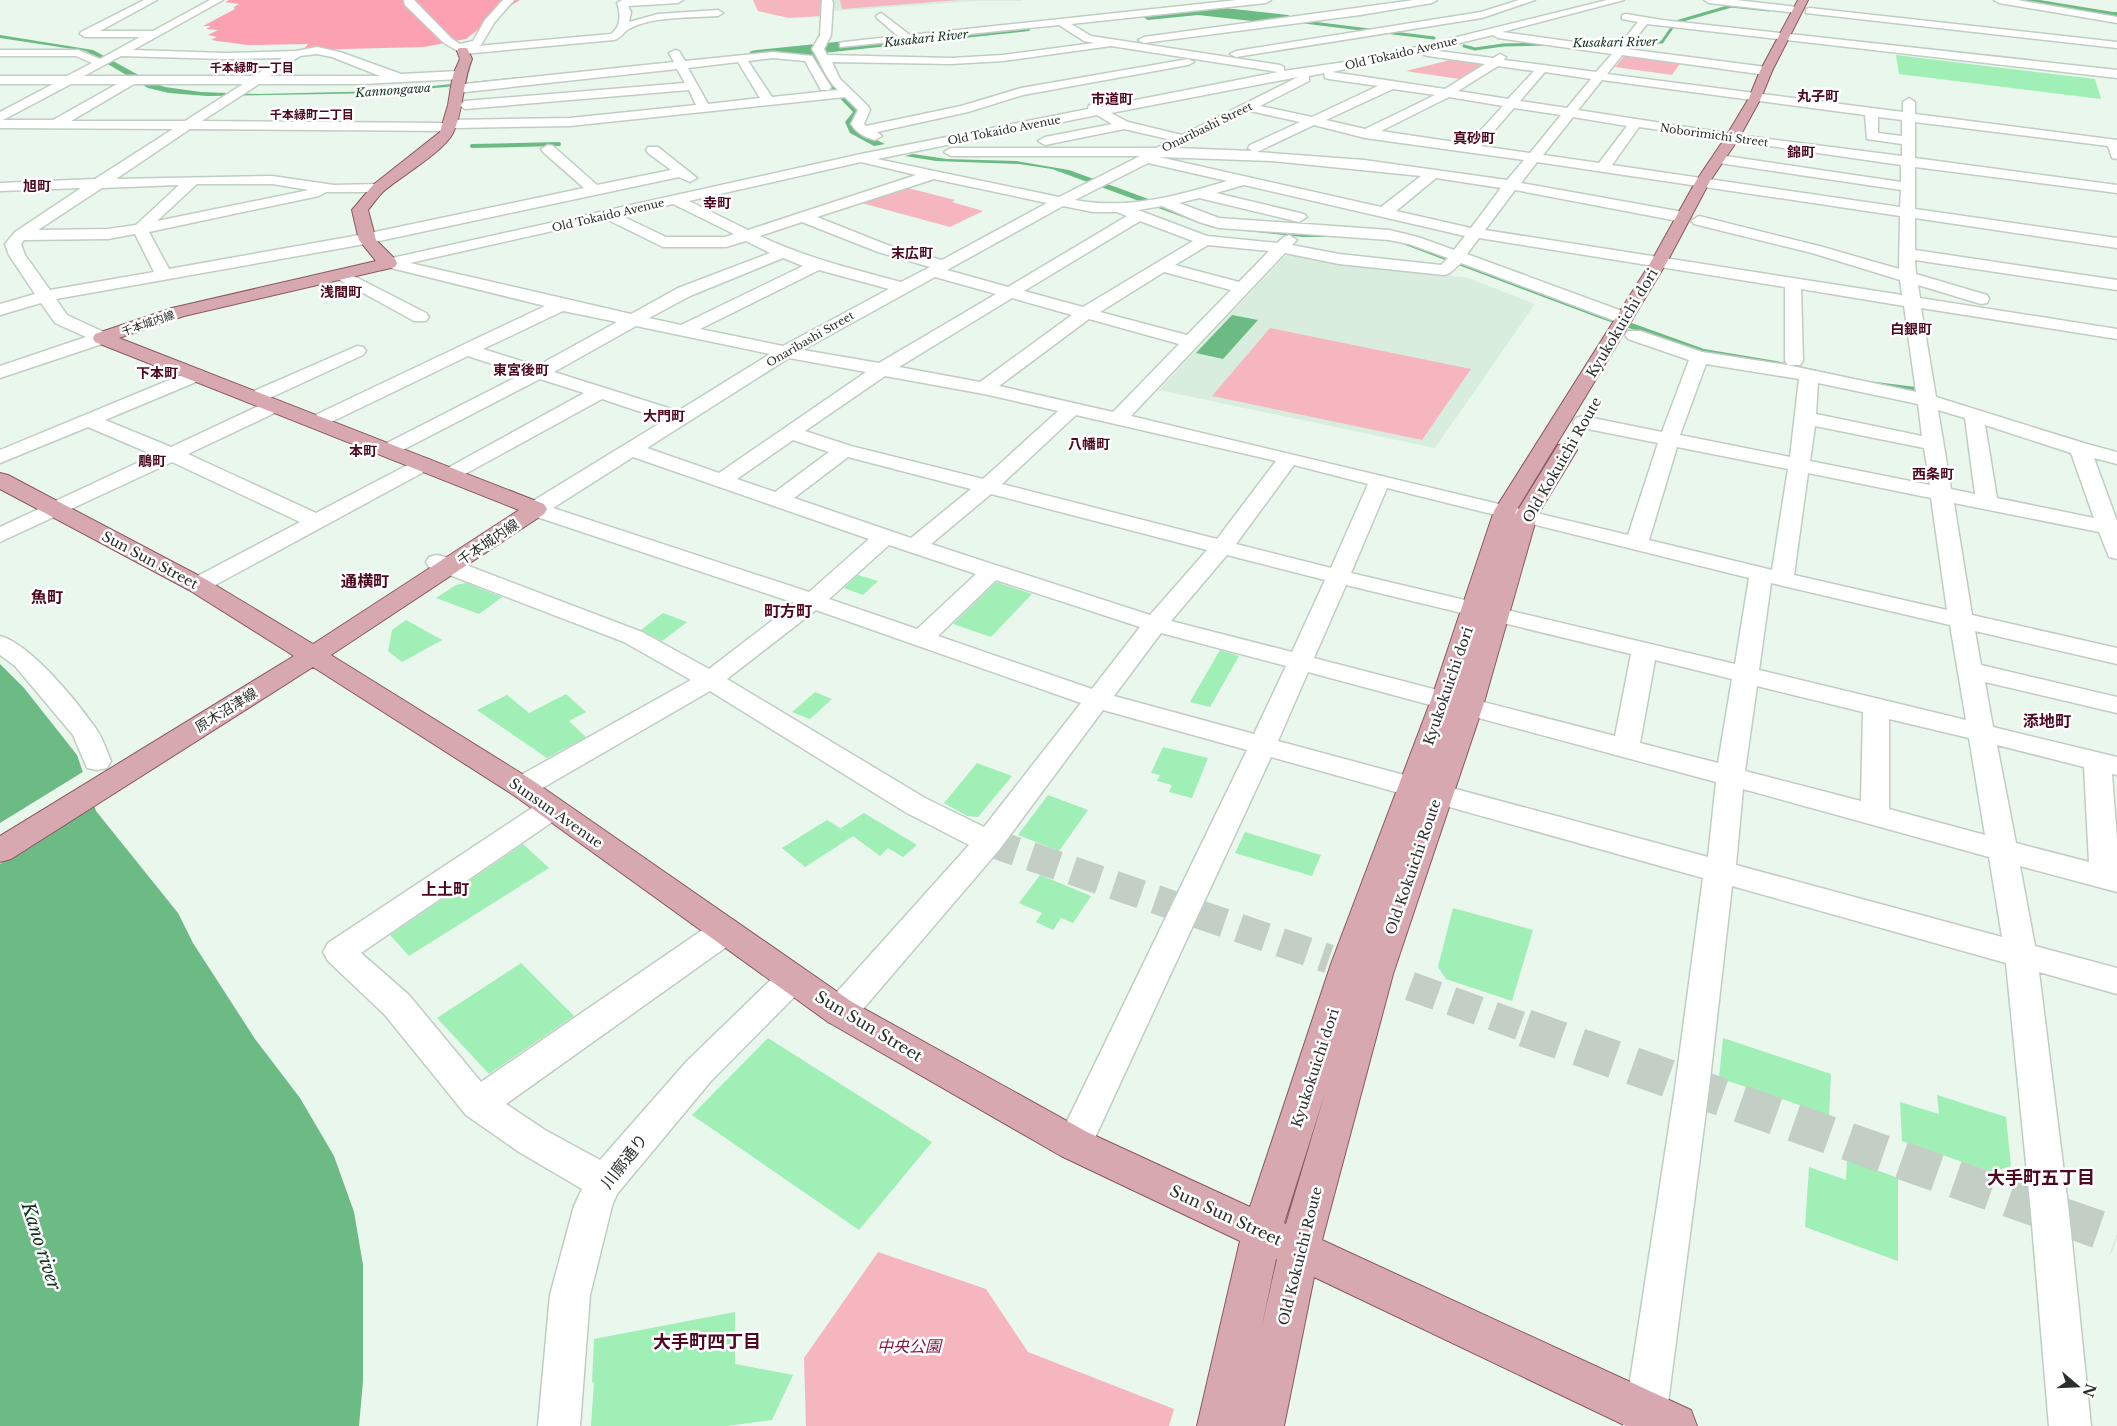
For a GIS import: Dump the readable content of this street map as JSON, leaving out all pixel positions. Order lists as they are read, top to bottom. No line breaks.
{"streets":{"main road":["千本城内線","Kyukokuichi dori","Old Kokuichi Route","Sun Sun Street","原木沼津線","Sunsun Avenue"],"street":["Old Tokaido Avenue","Onaribashi Street","Noborimichi Street","川廓通り"]},"crossings":[["Old Tokaido Avenue","Onaribashi Street"],["Old Tokaido Avenue","Noborimichi Street"],["Old Tokaido Avenue","千本城内線"],["Onaribashi Street","Noborimichi Street"],["Onaribashi Street","千本城内線"],["Noborimichi Street","Kyukokuichi dori"],["千本城内線","Sun Sun Street"],["千本城内線","原木沼津線"],["千本城内線","Sunsun Avenue"],["Kyukokuichi dori","Old Kokuichi Route"],["Kyukokuichi dori","Sun Sun Street"],["Old Kokuichi Route","Sun Sun Street"],["Sun Sun Street","原木沼津線"],["Sun Sun Street","Sunsun Avenue"],["Sun Sun Street","川廓通り"],["原木沼津線","Sunsun Avenue"],["Sunsun Avenue","川廓通り"]],"districts":["千本緑町一丁目","丸子町","市道町","千本緑町二丁目","真砂町","錦町","旭町","幸町","末広町","浅間町","白銀町","東宮後町","下本町","大門町","八幡町","本町","鵰町","西条町","通横町","魚町","町方町","添地町","上土町","大手町五丁目","大手町四丁目"],"water":["Kusakari River","Kannongawa","Kano river"],"parks":["中央公園"],"north":"right"}
